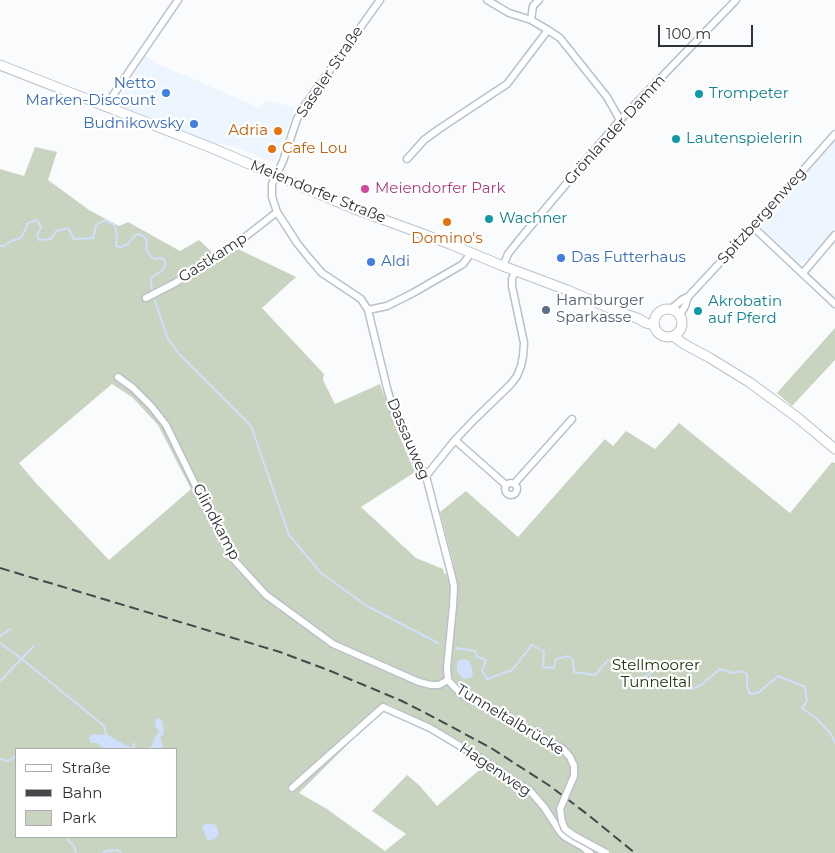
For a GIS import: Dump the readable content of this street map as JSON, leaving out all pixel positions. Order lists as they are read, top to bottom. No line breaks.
{"streets":{"main road":["Meiendorfer Straße"],"street":["Saseler Straße","Grönlander Damm","Spitzbergenweg","Gastkamp","Dassauweg","Glindkamp","Tunneltalbrücke","Hagenweg"]},"crossings":[["Saseler Straße","Meiendorfer Straße"],["Grönlander Damm","Meiendorfer Straße"],["Meiendorfer Straße","Spitzbergenweg"],["Dassauweg","Glindkamp"],["Dassauweg","Tunneltalbrücke"],["Glindkamp","Tunneltalbrücke"]],"parks":["Stellmoorer Tunneltal"],"places":["Netto Marken-Discount","Trompeter","Budnikowsky","Adria","Lautenspielerin","Cafe Lou","Meiendorfer Park","Wachner","Domino's","Das Futterhaus","Aldi","Hamburger Sparkasse","Akrobatin auf Pferd"],"legend":["Straße","Bahn","Park"],"scale_bar":"100 m"}
